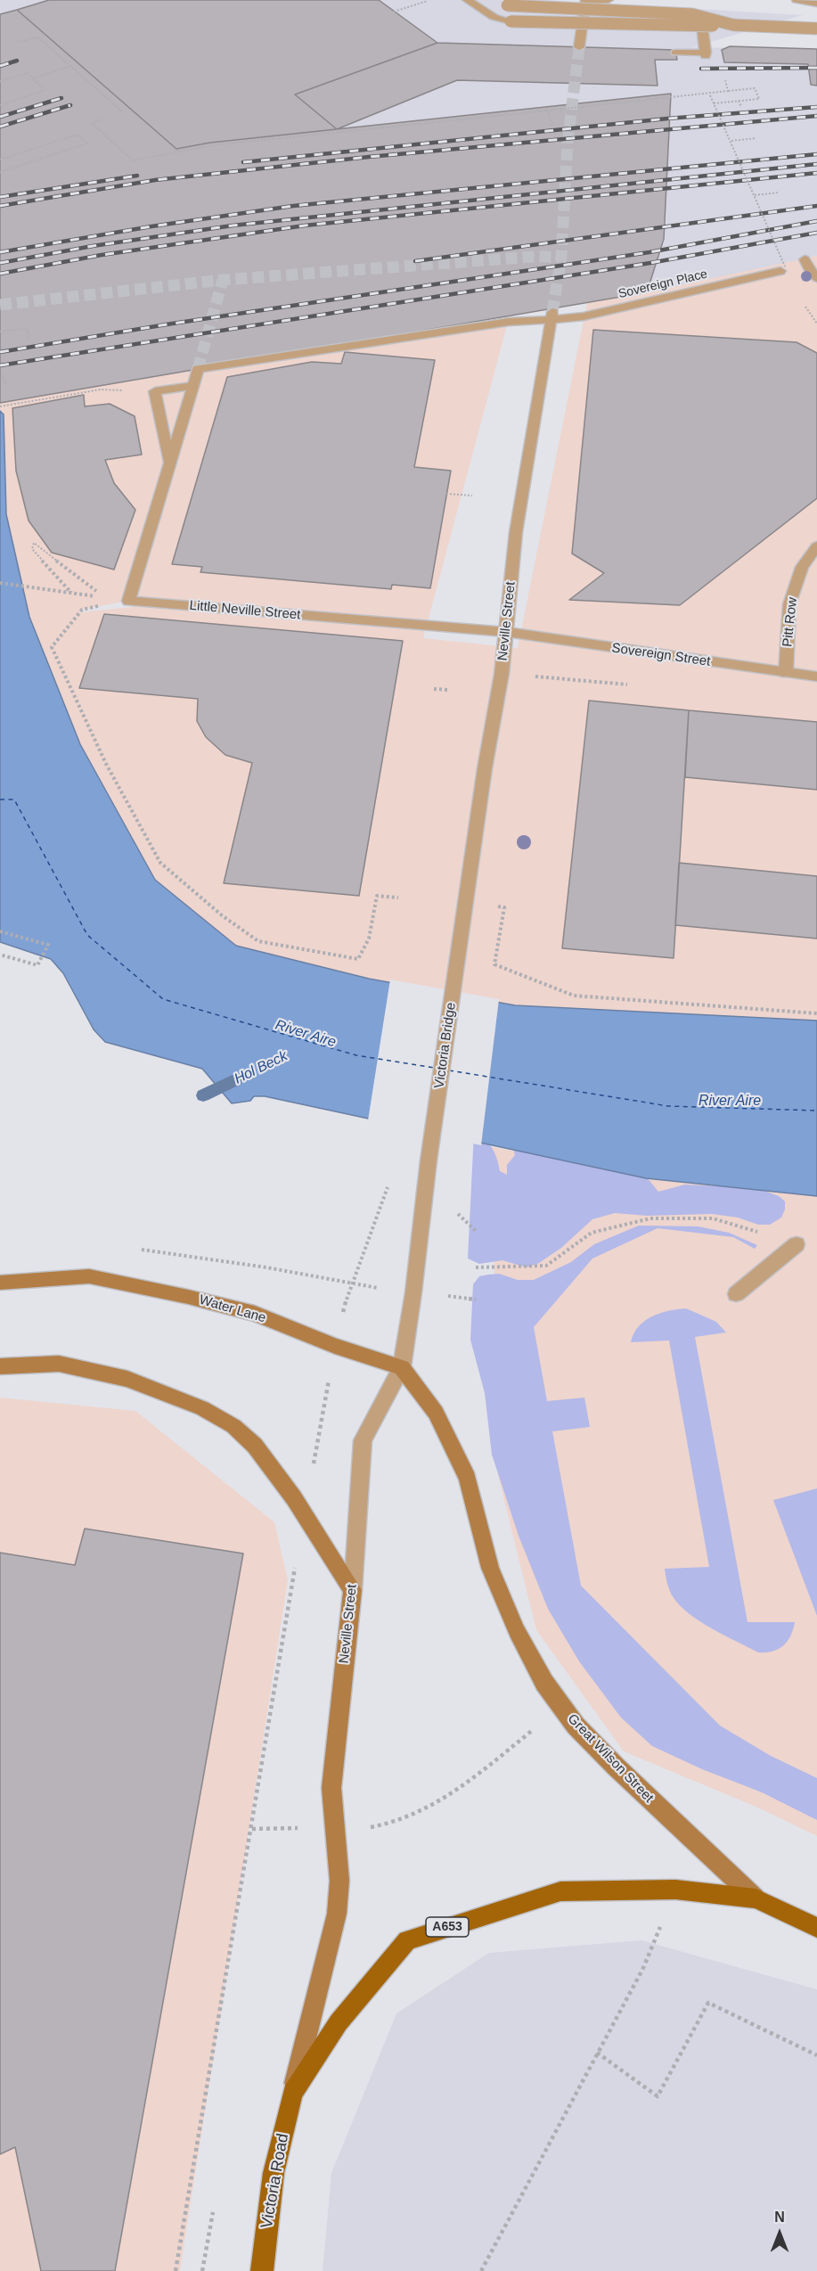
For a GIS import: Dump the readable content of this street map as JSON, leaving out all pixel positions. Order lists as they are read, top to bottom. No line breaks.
{"streets":{"main road":["Great Wilson Street","A653","Victoria Road"],"street":["Sovereign Place","Little Neville Street","Neville Street","Pitt Row","Sovereign Street","Victoria Bridge","Water Lane"]},"crossings":[["Sovereign Place","Neville Street"],["Little Neville Street","Neville Street"],["Little Neville Street","Sovereign Street"],["Neville Street","Sovereign Street"],["Neville Street","Victoria Bridge"],["Neville Street","Water Lane"],["Neville Street","Great Wilson Street"],["Neville Street","Victoria Road"],["Pitt Row","Sovereign Street"],["Water Lane","Great Wilson Street"],["Great Wilson Street","Victoria Road"]],"water":["River Aire","Hol Beck"],"north":"top"}
